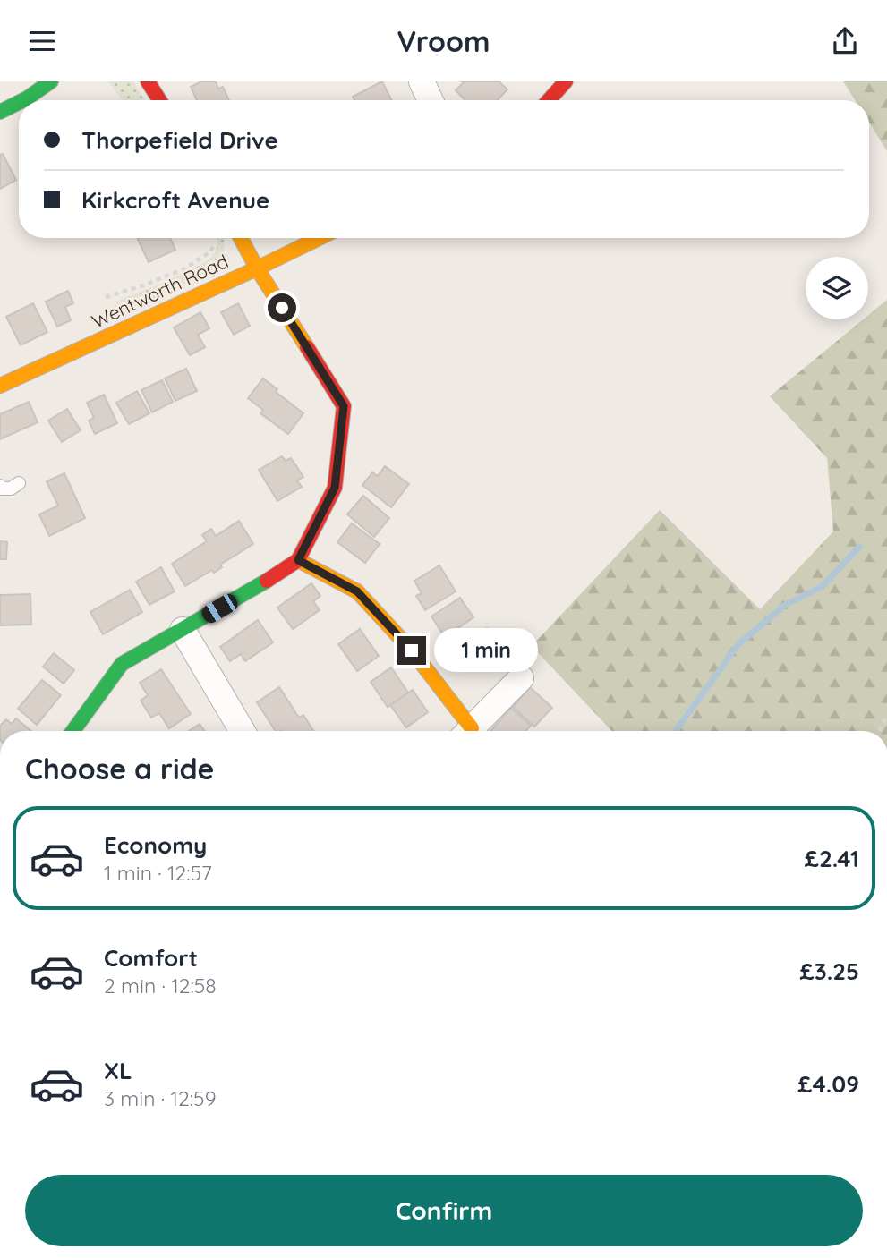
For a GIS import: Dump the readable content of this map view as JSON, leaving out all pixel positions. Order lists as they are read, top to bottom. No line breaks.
{"streets":{"street":["Wentworth Road"]},"page":{"header":"Vroom","banner":["Thorpefield Drive","Kirkcroft Avenue"],"bubble":"1 min","heading":"Choose a ride","list":[{"name":"Economy","note":"1 min · 12:57","value":"£2.41"},{"name":"Comfort","note":"2 min · 12:58","value":"£3.25"},{"name":"XL","note":"3 min · 12:59","value":"£4.09"}],"buttons":"Confirm"}}
